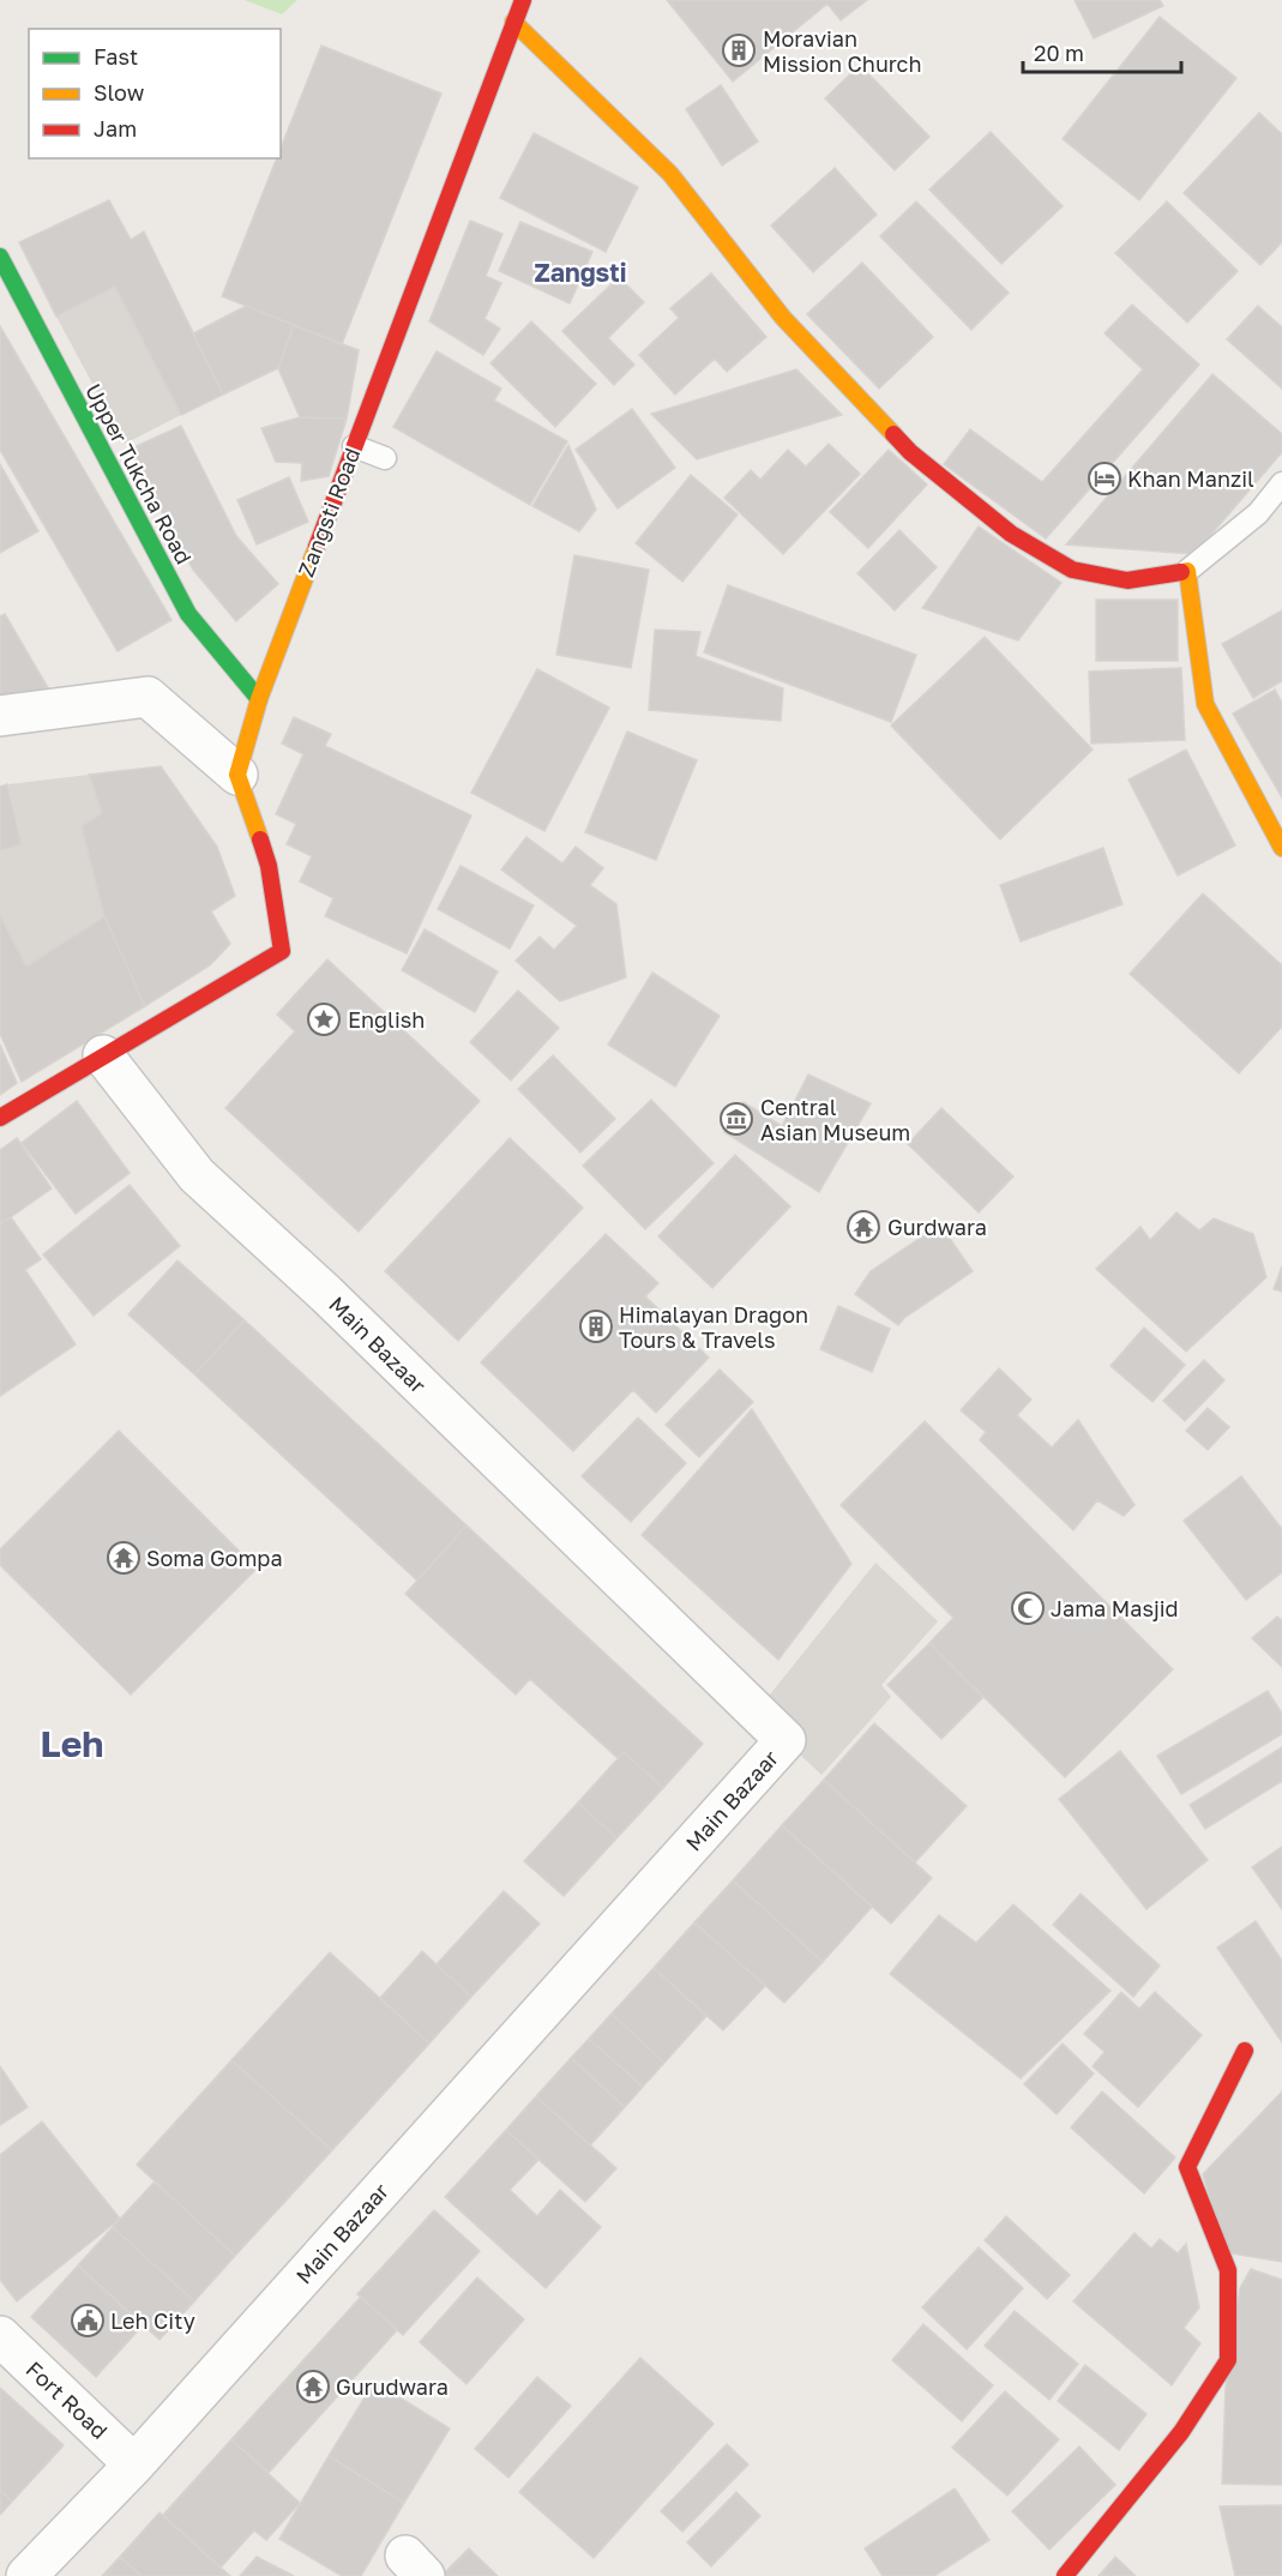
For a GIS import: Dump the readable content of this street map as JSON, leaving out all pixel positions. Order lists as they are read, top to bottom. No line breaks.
{"streets":{"street":["Upper Tukcha Road","Zangsti Road","Main Bazaar","Fort Road"]},"crossings":[["Upper Tukcha Road","Zangsti Road"],["Main Bazaar","Fort Road"]],"districts":["Zangsti","Leh"],"places":{"building":["Moravian Mission Church","Himalayan Dragon Tours & Travels"],"hotel":["Khan Manzil"],"place":["English"],"museum":["Central Asian Museum"],"temple":["Gurdwara","Soma Gompa","Gurudwara"],"mosque":["Jama Masjid"],"public building":["Leh City"]},"legend":["Fast","Slow","Jam"],"scale_bar":"20 m"}
